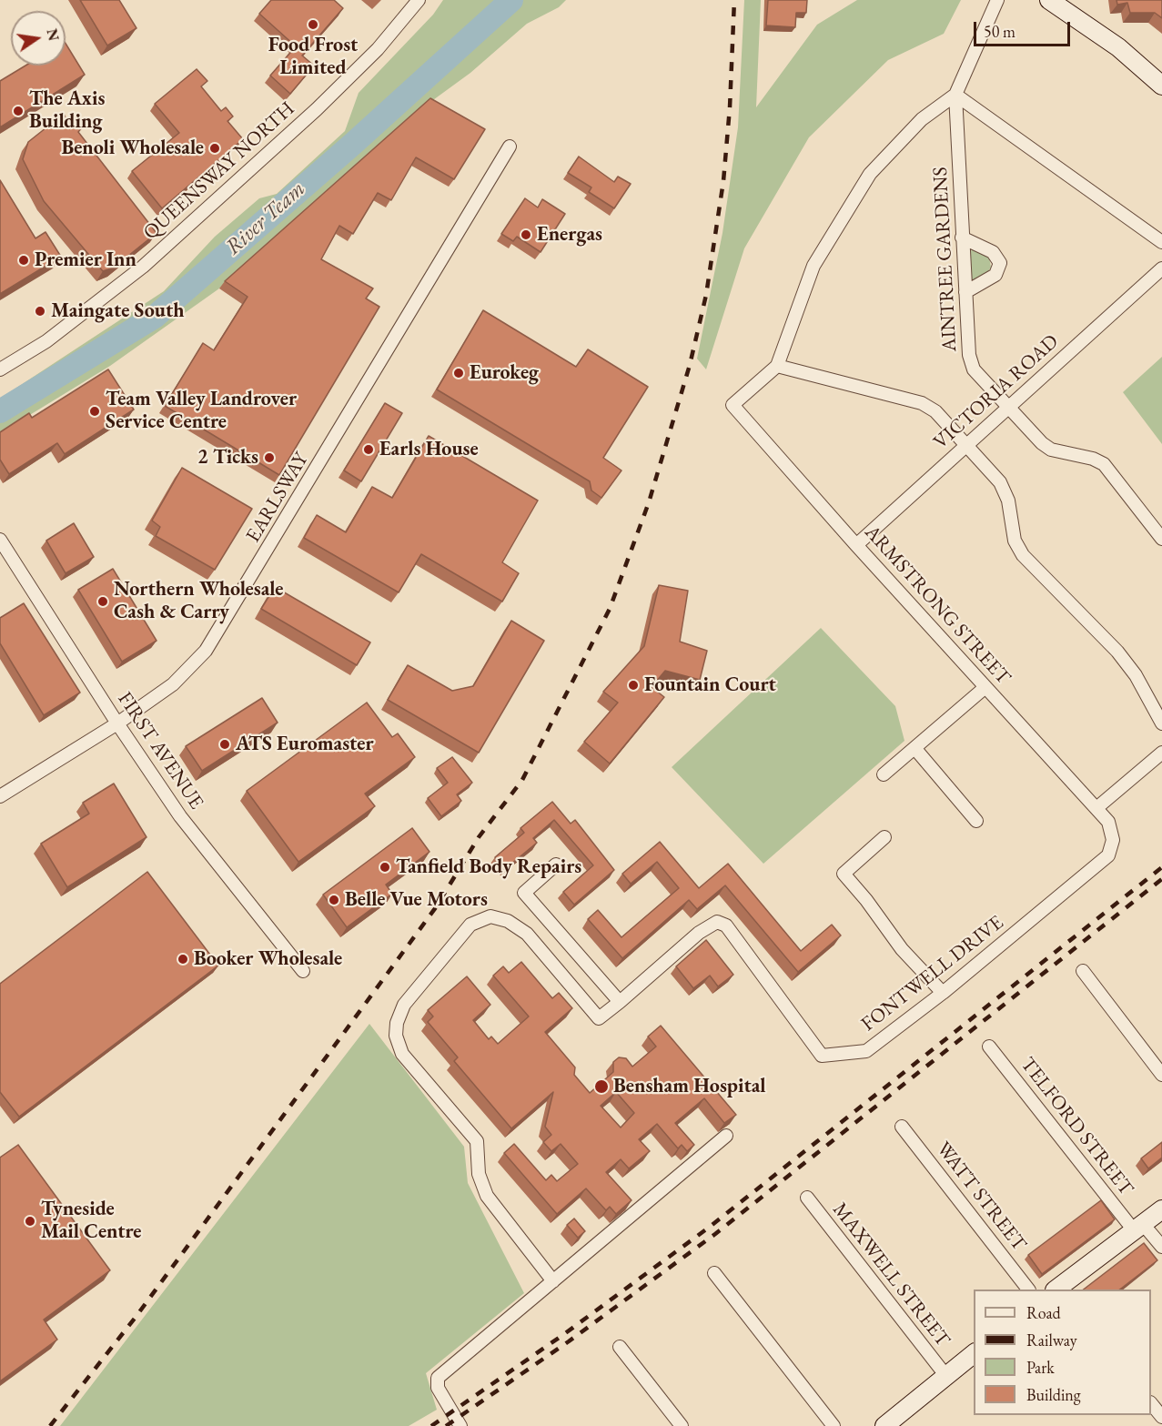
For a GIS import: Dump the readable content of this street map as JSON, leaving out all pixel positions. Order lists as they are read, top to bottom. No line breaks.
{"streets":{"street":["QUEENSWAY NORTH","AINTREE GARDENS","VICTORIA ROAD","EARLSWAY","ARMSTRONG STREET","FIRST AVENUE","FONTWELL DRIVE","TELFORD STREET","WATT STREET","MAXWELL STREET"]},"crossings":[["AINTREE GARDENS","VICTORIA ROAD"],["VICTORIA ROAD","ARMSTRONG STREET"],["EARLSWAY","FIRST AVENUE"],["ARMSTRONG STREET","FONTWELL DRIVE"]],"water":["River Team"],"places":["Food Frost Limited","The Axis Building","Benoli Wholesale","Energas","Premier Inn","Maingate South","Eurokeg","Team Valley Landrover Service Centre","Earls House","2 Ticks","Northern Wholesale Cash & Carry","Fountain Court","ATS Euromaster","Tanfield Body Repairs","Belle Vue Motors","Booker Wholesale","Bensham Hospital","Tyneside Mail Centre"],"legend":["Road","Railway","Park","Building"],"scale_bar":"50 m","north":"right"}
